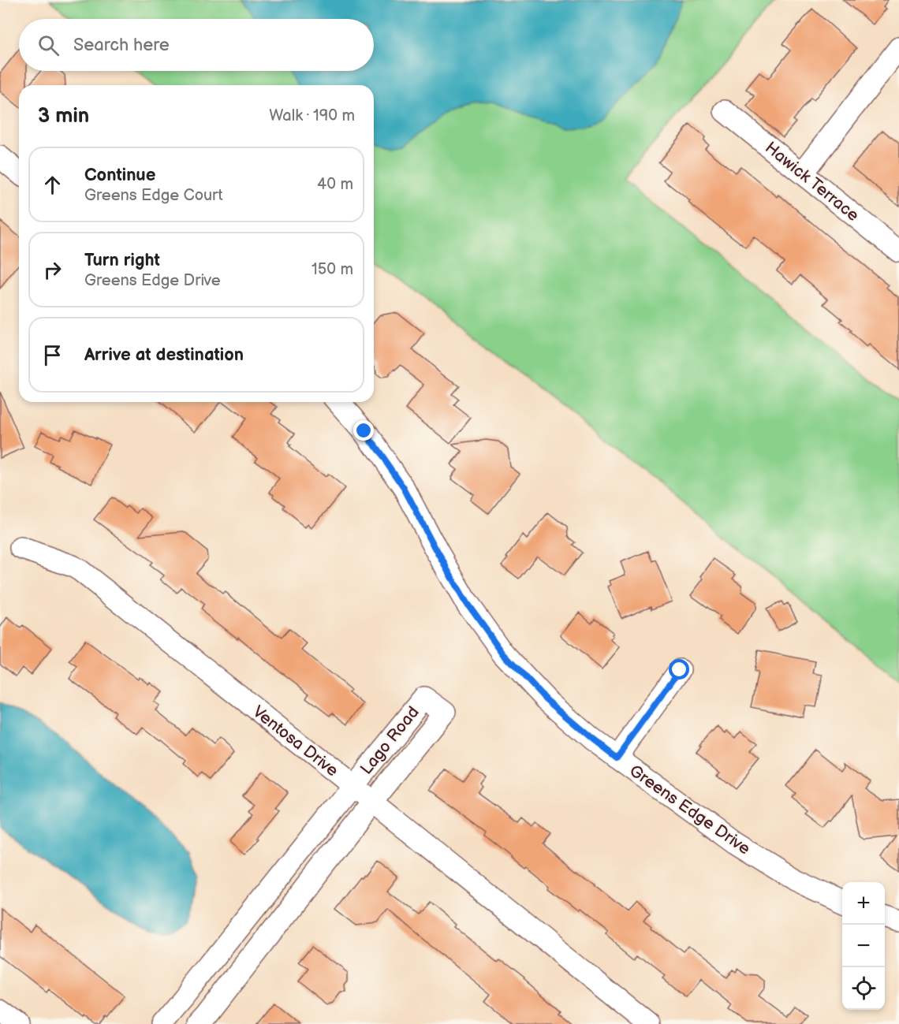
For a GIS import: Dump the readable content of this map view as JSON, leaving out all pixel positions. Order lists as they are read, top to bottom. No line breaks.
{"streets":{"street":["Hawick Terrace","Lago Road","Ventosa Drive","Greens Edge Drive"]},"crossings":[["Lago Road","Ventosa Drive"]],"page":{"search":"Search here","heading":["3 min","Walk · 190 m"],"list":[["Continue","Greens Edge Court","40 m"],["Turn right","Greens Edge Drive","150 m"],"Arrive at destination"],"map_buttons":["+","−"]}}
